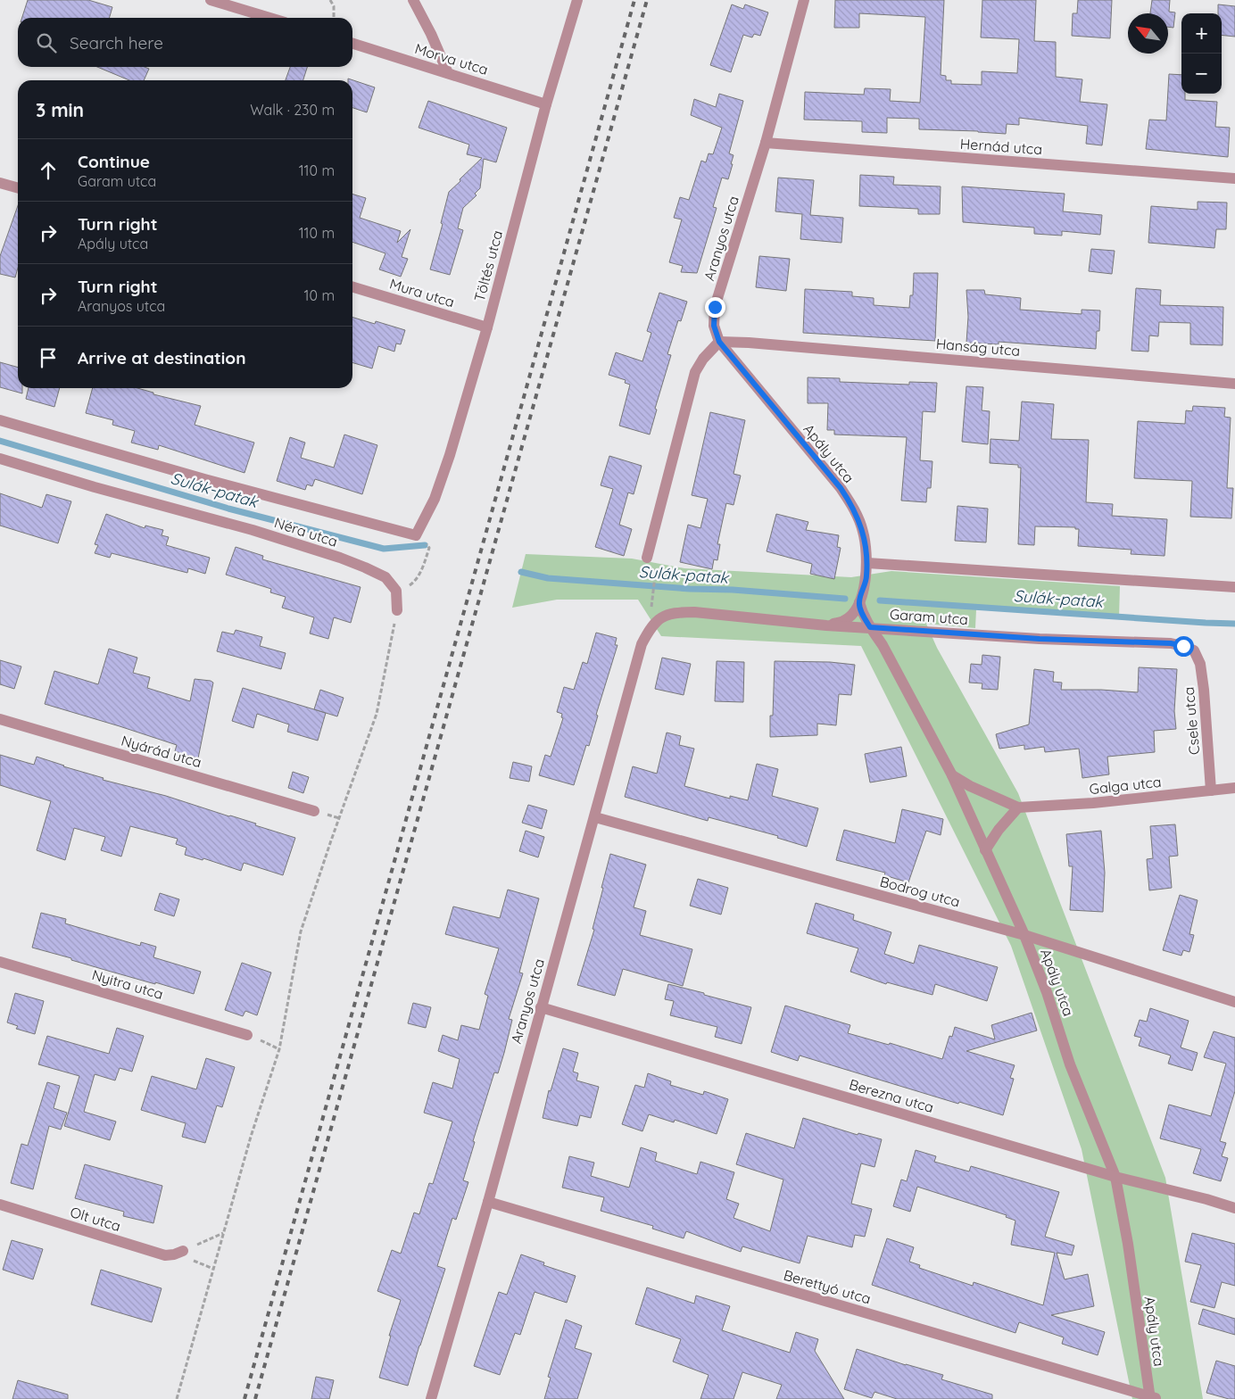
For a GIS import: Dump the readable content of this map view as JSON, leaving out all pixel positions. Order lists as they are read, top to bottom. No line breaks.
{"streets":{"street":["Morva utca","Hernád utca","Aranyos utca","Töltés utca","Mura utca","Hanság utca","Apály utca","Néra utca","Garam utca","Csele utca","Nyárád utca","Galga utca","Bodrog utca","Nyitra utca","Berezna utca","Olt utca","Berettyó utca"]},"crossings":[["Morva utca","Töltés utca"],["Hernád utca","Aranyos utca"],["Aranyos utca","Hanság utca"],["Aranyos utca","Apály utca"],["Aranyos utca","Garam utca"],["Aranyos utca","Bodrog utca"],["Aranyos utca","Berezna utca"],["Aranyos utca","Berettyó utca"],["Töltés utca","Mura utca"],["Töltés utca","Néra utca"],["Hanság utca","Apály utca"],["Apály utca","Garam utca"],["Apály utca","Galga utca"],["Apály utca","Bodrog utca"],["Apály utca","Berezna utca"],["Apály utca","Berettyó utca"],["Garam utca","Csele utca"],["Csele utca","Galga utca"]],"water":["Sulák-patak"],"north":"top left","page":{"map_buttons":["+","−"],"search":"Search here","heading":["3 min","Walk · 230 m"],"list":[["Continue","Garam utca","110 m"],["Turn right","Apály utca","110 m"],["Turn right","Aranyos utca","10 m"],"Arrive at destination"]}}
